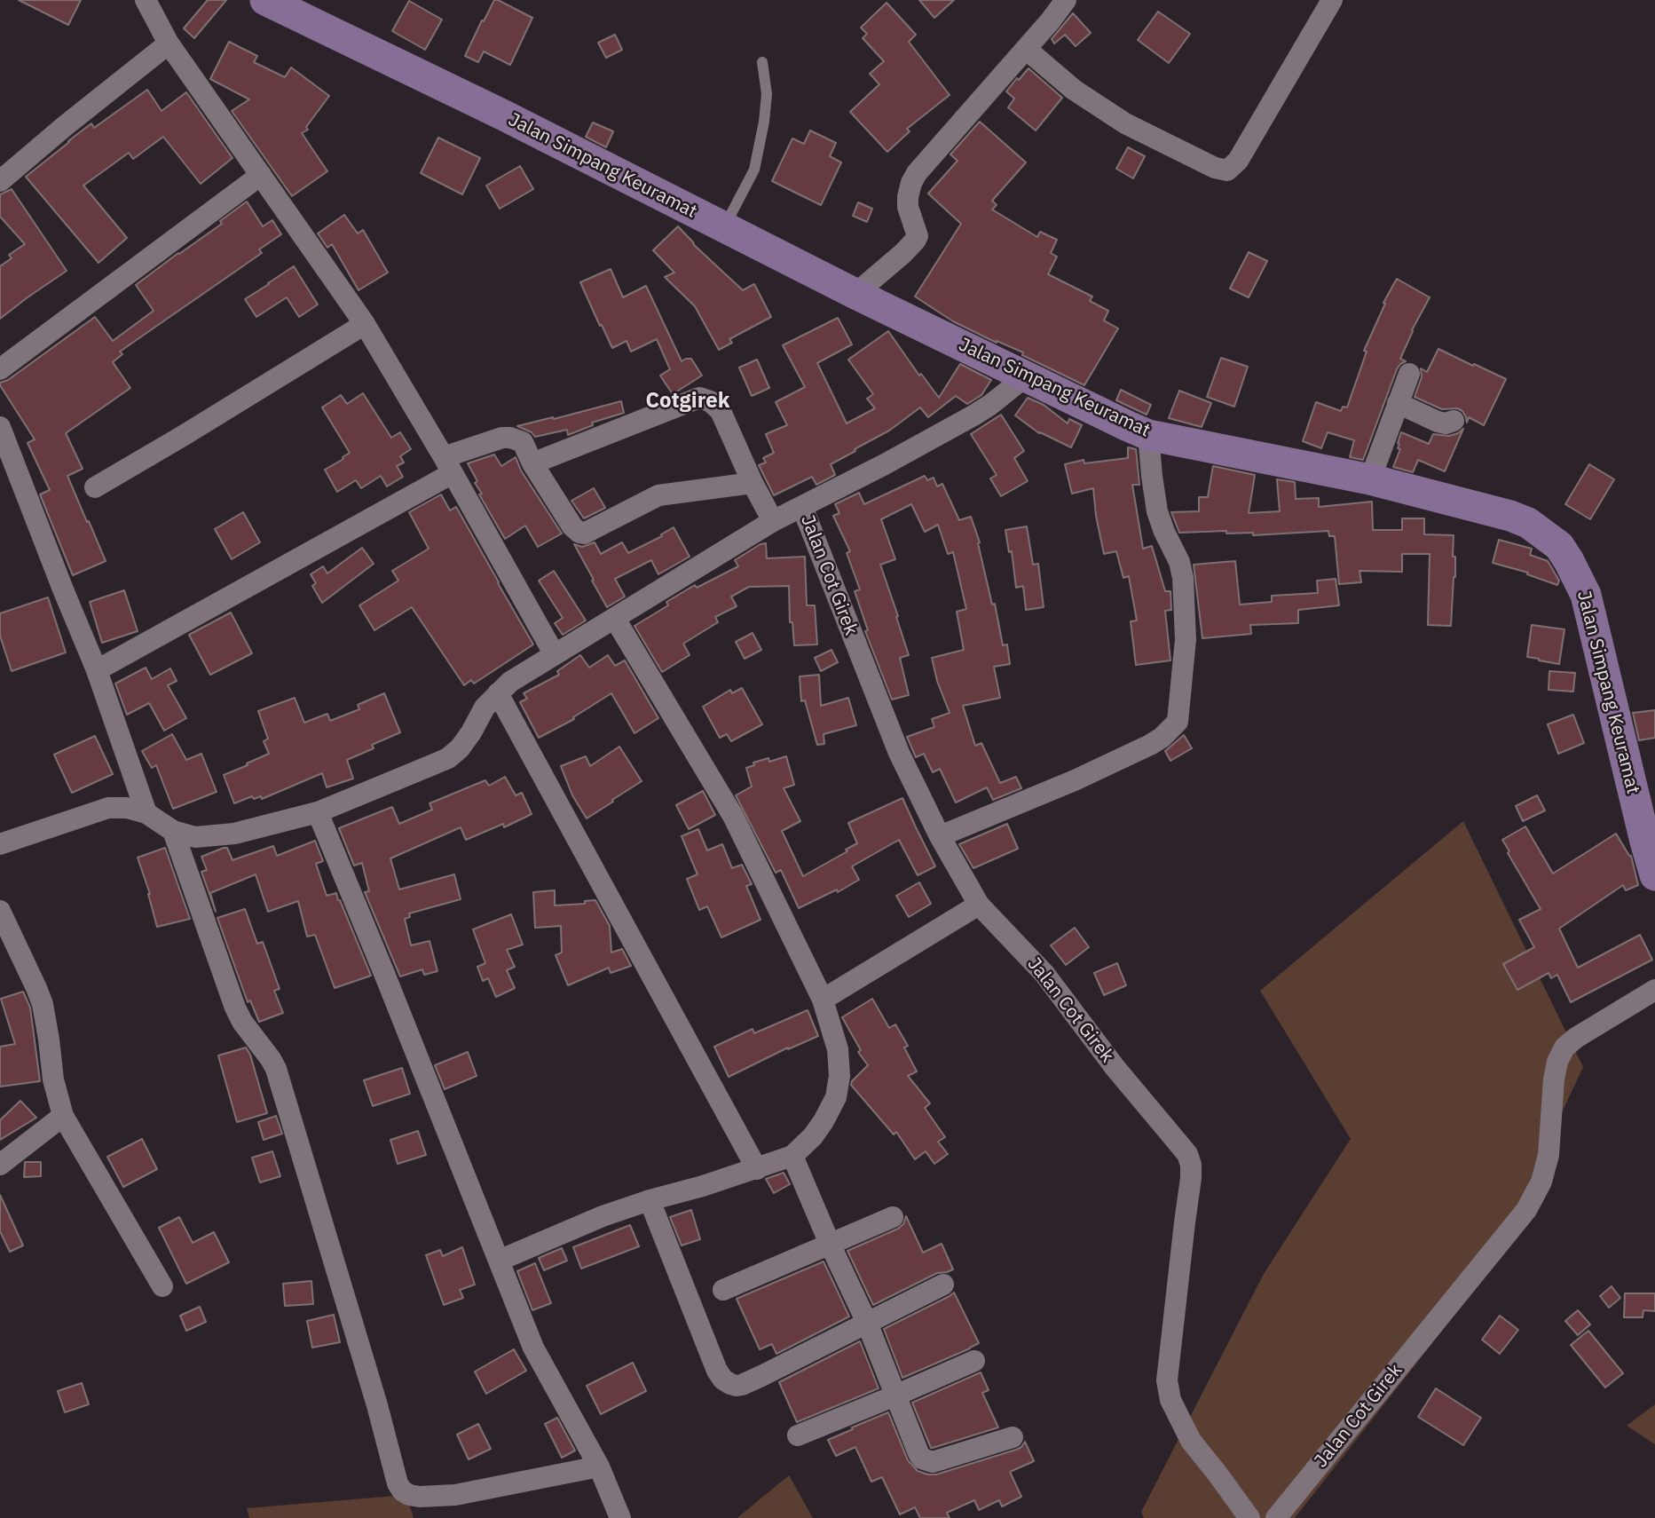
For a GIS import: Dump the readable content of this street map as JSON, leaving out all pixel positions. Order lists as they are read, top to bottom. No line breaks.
{"streets":{"main road":["Jalan Simpang Keuramat"],"street":["Jalan Cot Girek"]},"districts":["Cotgirek"]}
